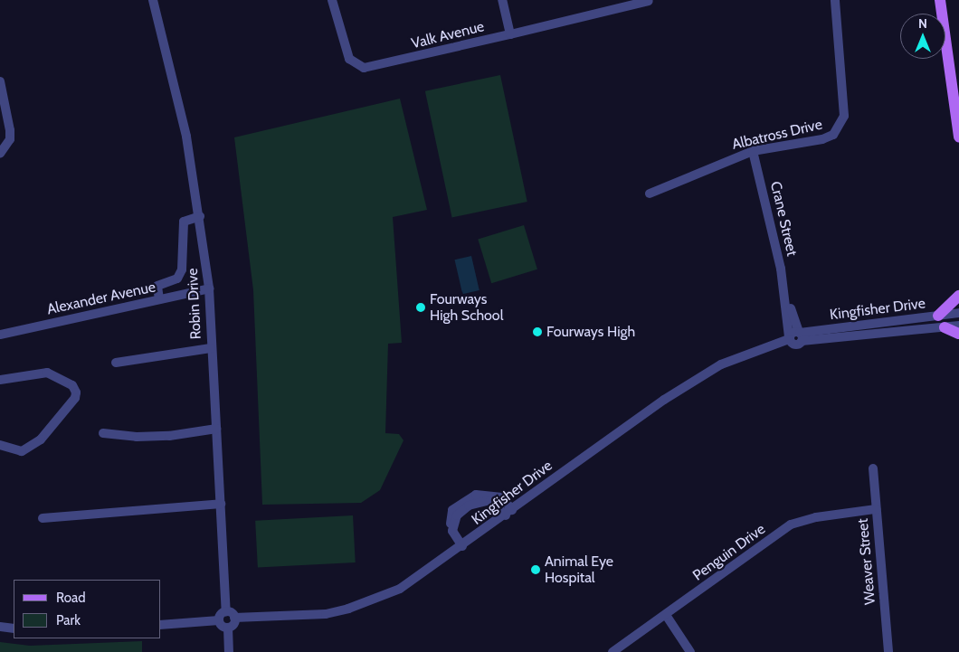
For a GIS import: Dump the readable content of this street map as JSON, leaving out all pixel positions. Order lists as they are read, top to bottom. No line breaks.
{"streets":{"street":["Valk Avenue","Albatross Drive","Crane Street","Alexander Avenue","Robin Drive","Kingfisher Drive","Penguin Drive","Weaver Street"]},"crossings":[["Albatross Drive","Crane Street"],["Crane Street","Kingfisher Drive"],["Alexander Avenue","Robin Drive"],["Robin Drive","Kingfisher Drive"],["Penguin Drive","Weaver Street"]],"places":["Fourways High School","Fourways High","Animal Eye Hospital"],"legend":["Road","Park"],"north":"top"}
